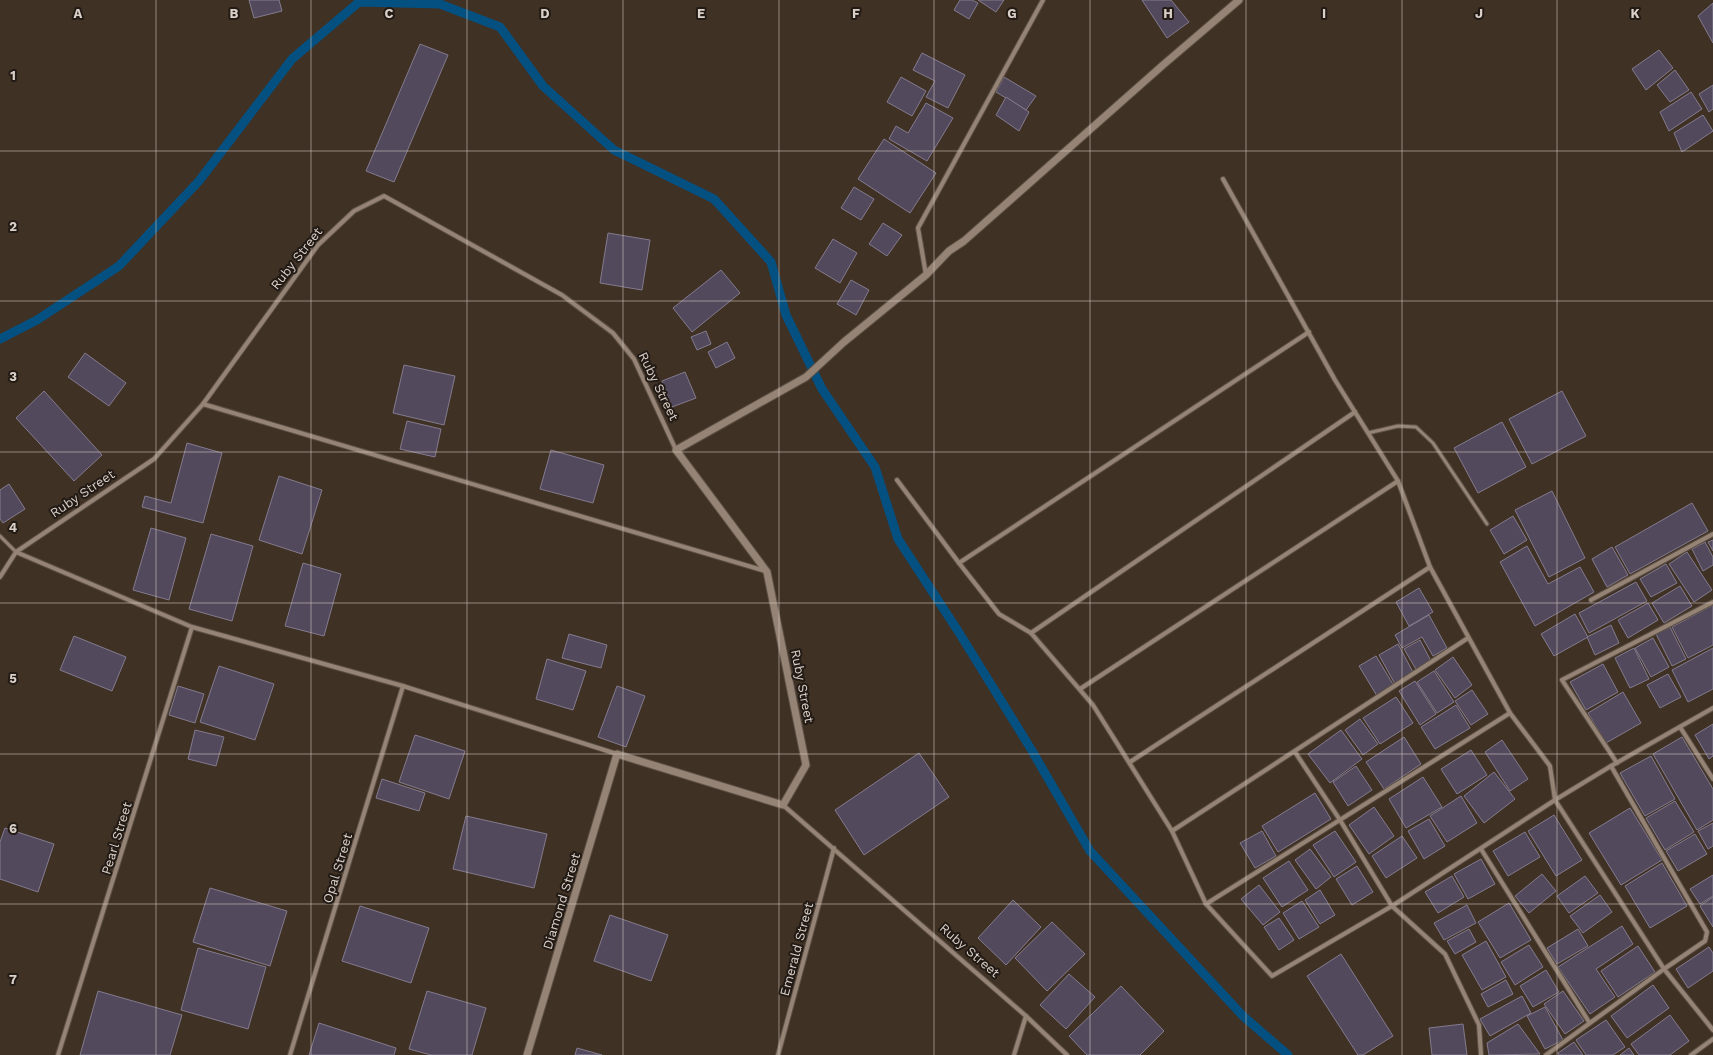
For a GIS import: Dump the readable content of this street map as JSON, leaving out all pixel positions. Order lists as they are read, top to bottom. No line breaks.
{"streets":{"street":["Ruby Street","Pearl Street","Opal Street","Diamond Street","Emerald Street"]},"crossings":[["Ruby Street","Emerald Street"]],"grid":{"columns":["A","B","C","D","E","F","G","H","I","J","K"],"rows":["1","2","3","4","5","6","7"]}}
